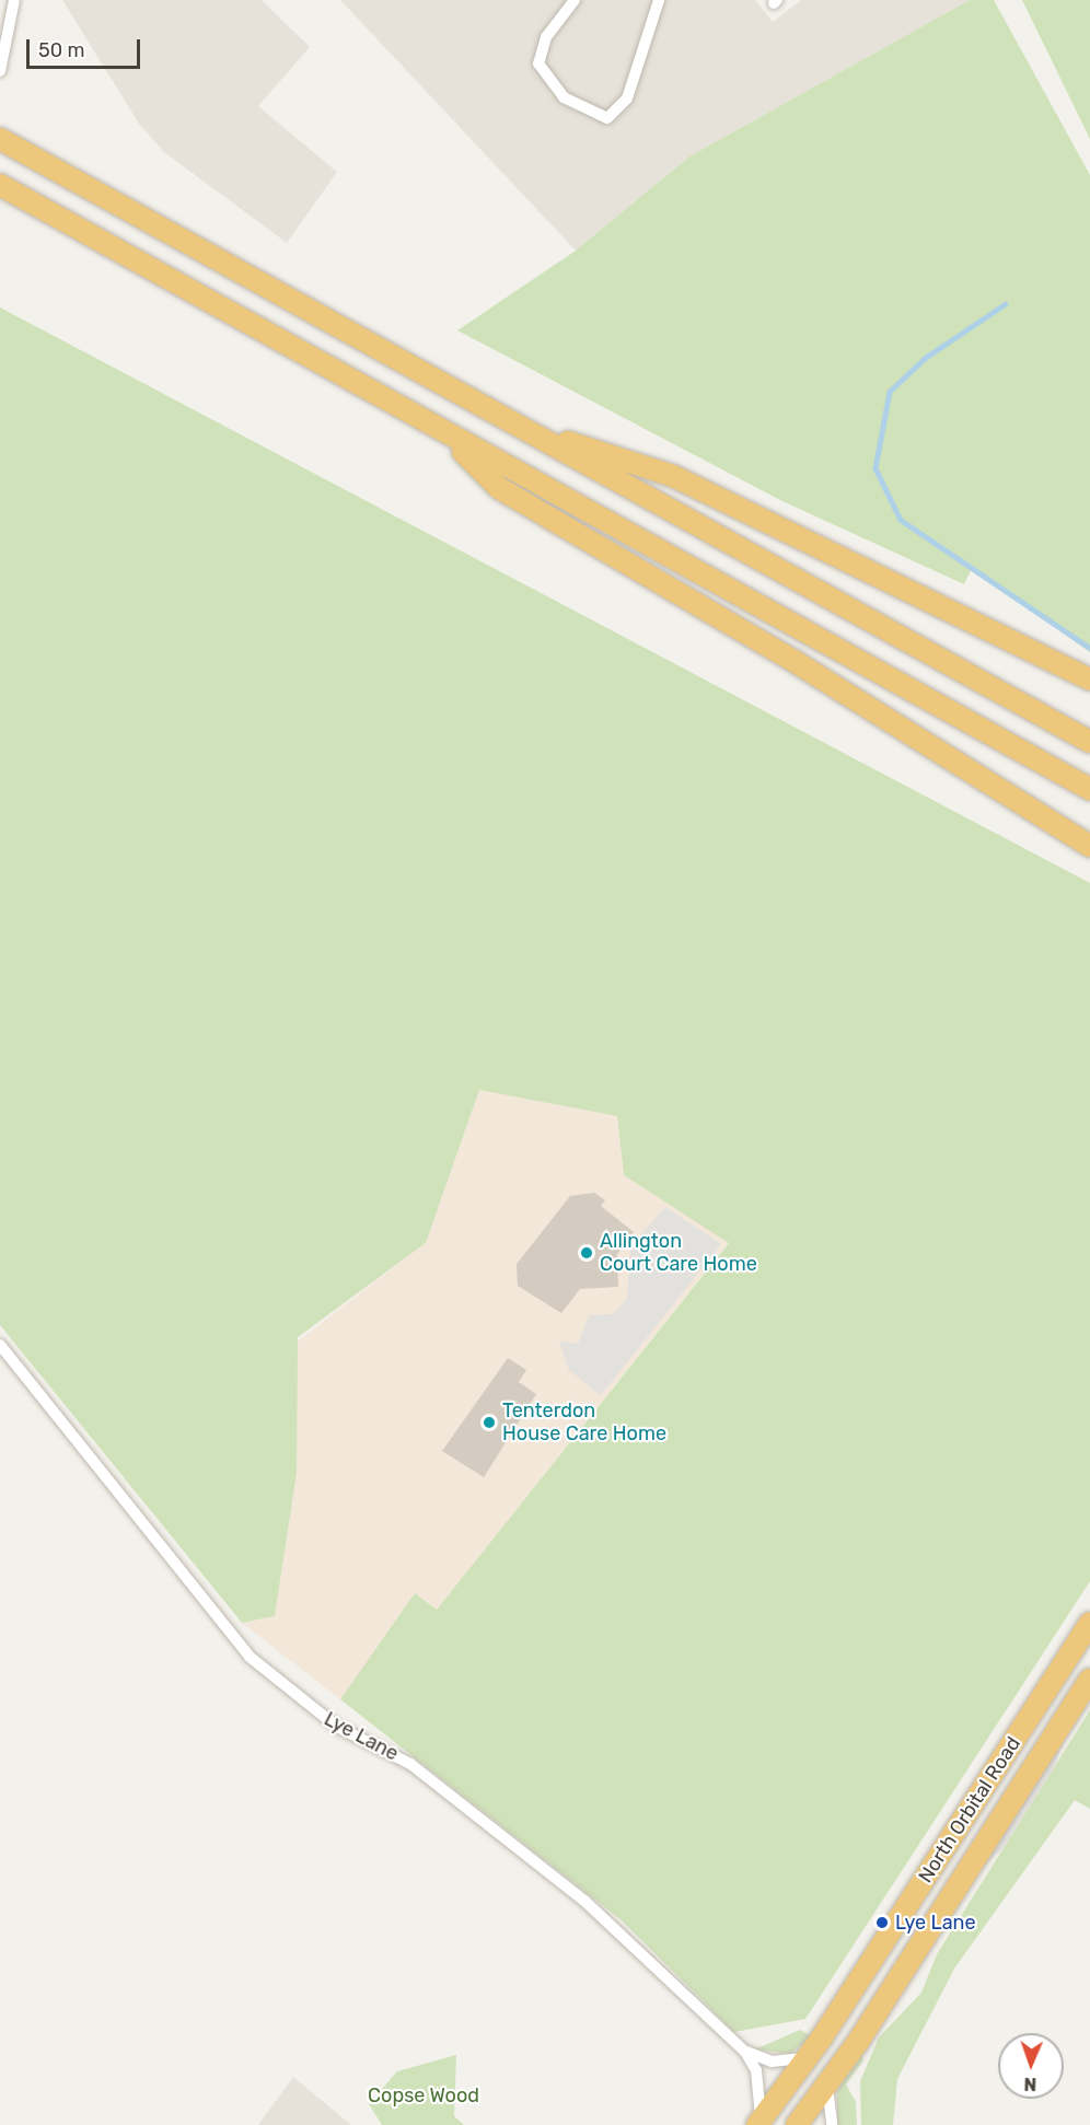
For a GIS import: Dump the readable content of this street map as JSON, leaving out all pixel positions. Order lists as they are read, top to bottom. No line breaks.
{"streets":{"highway":["North Orbital Road"],"street":["Lye Lane"]},"crossings":[["Lye Lane","North Orbital Road"]],"parks":["Copse Wood"],"places":["Allington Court Care Home","Tenterdon House Care Home","Lye Lane"],"scale_bar":"50 m","north":"bottom"}
